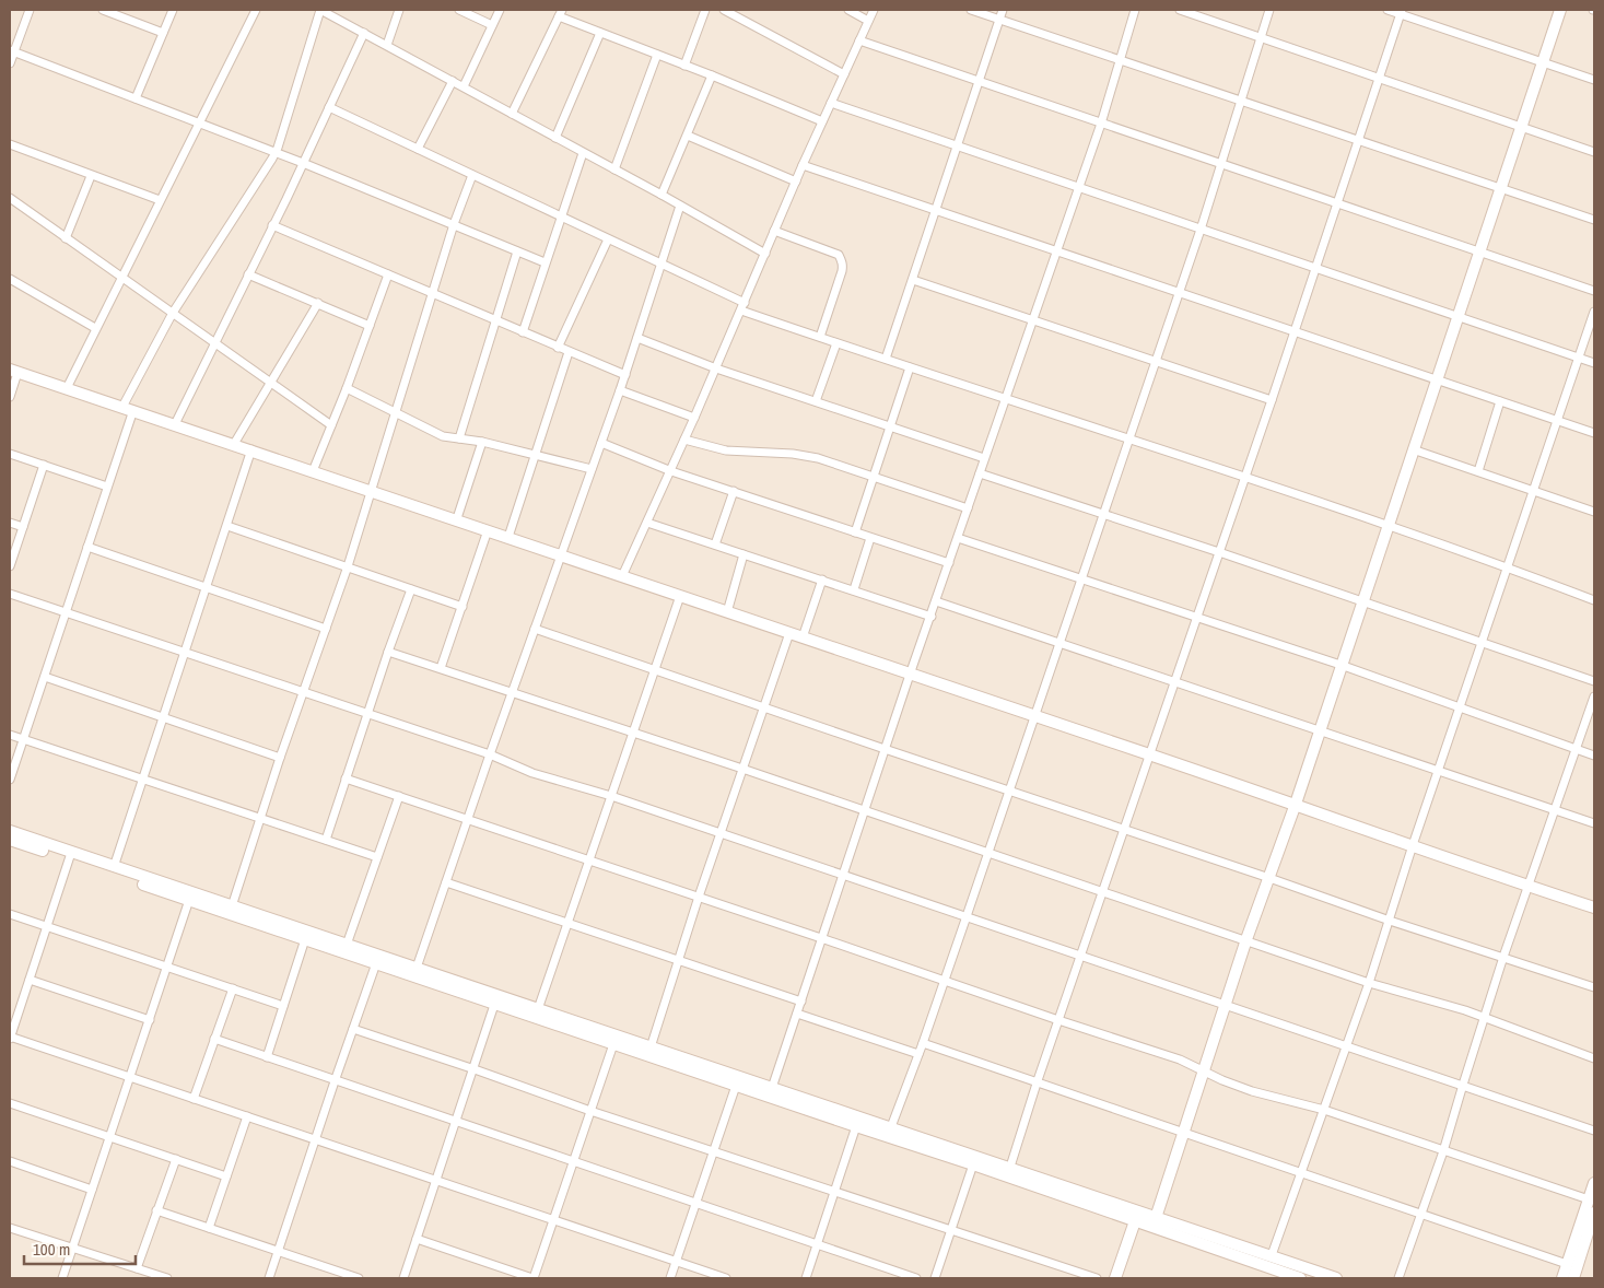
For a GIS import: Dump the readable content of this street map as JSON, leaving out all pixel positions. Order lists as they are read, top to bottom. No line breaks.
{"scale_bar":"100 m"}
